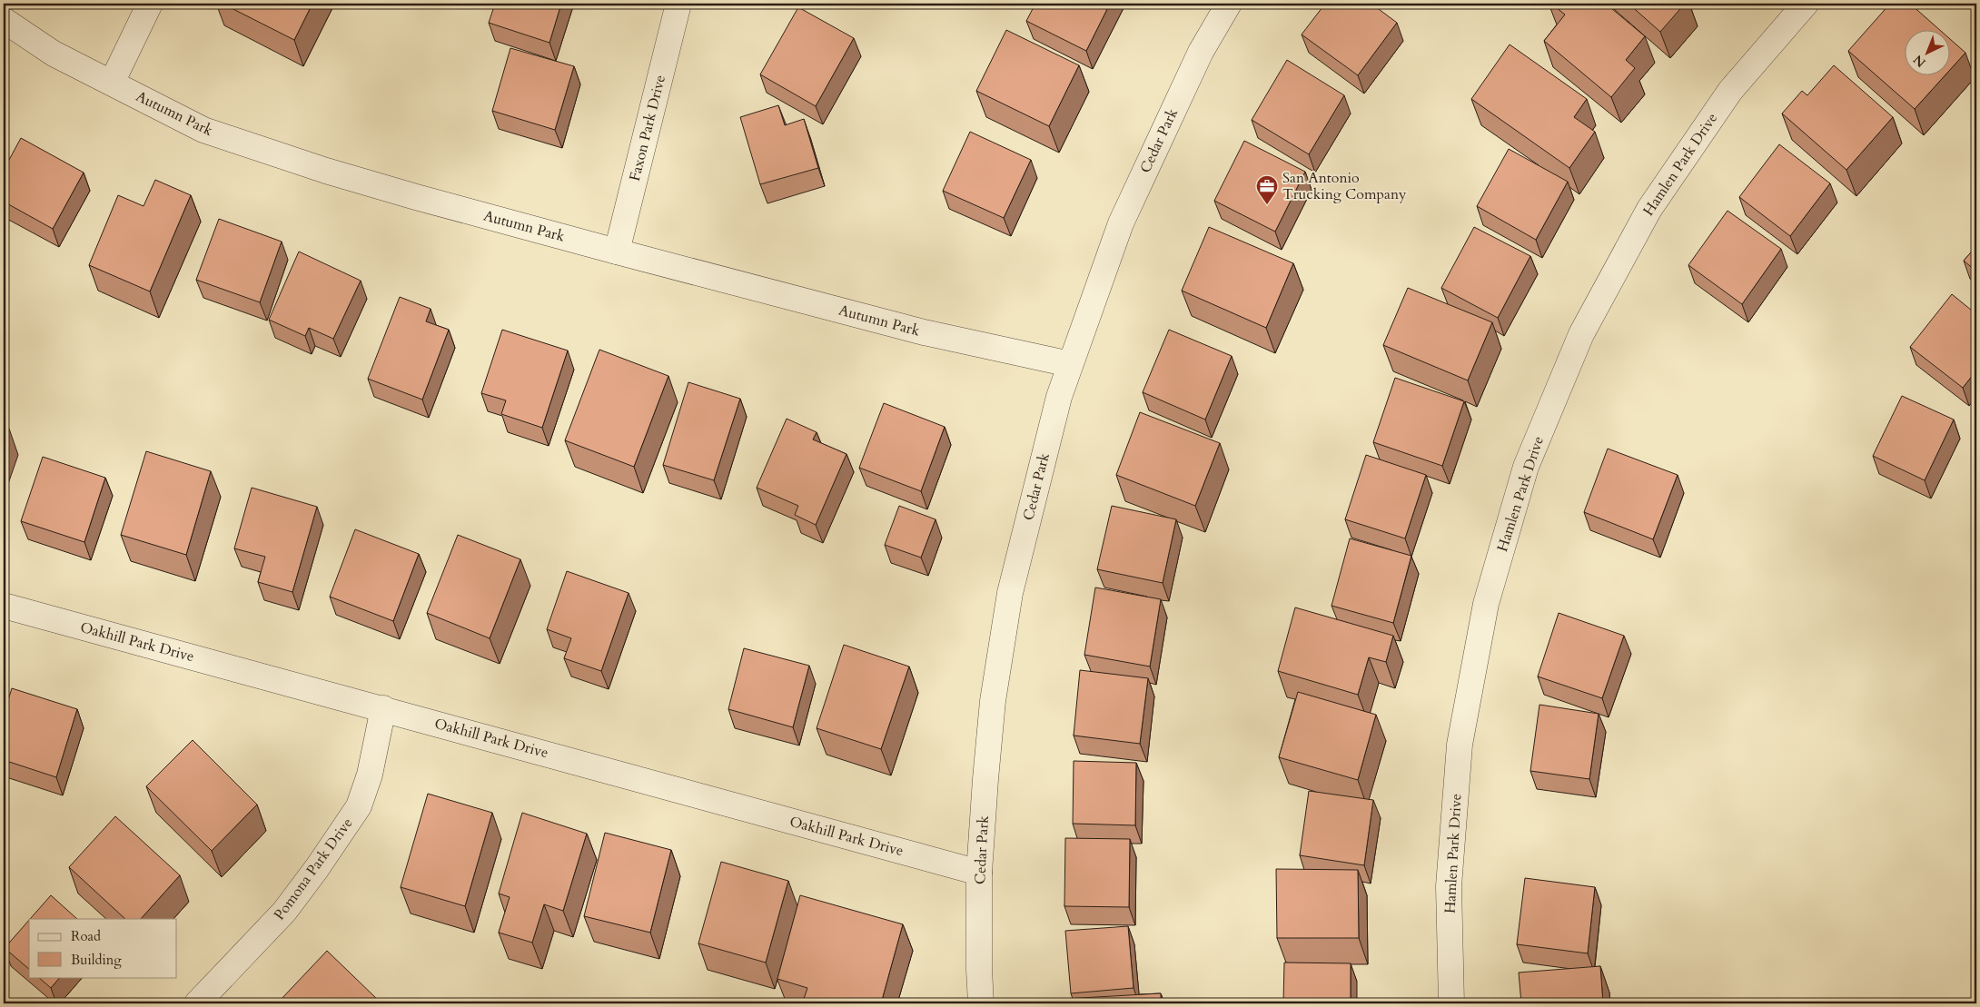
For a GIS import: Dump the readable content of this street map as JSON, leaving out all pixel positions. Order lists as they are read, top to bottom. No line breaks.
{"streets":{"street":["Autumn Park","Faxon Park Drive","Cedar Park","Hamlen Park Drive","Oakhill Park Drive","Pomona Park Drive"]},"crossings":[["Autumn Park","Faxon Park Drive"],["Autumn Park","Cedar Park"],["Cedar Park","Oakhill Park Drive"],["Oakhill Park Drive","Pomona Park Drive"]],"places":{"office":["San Antonio Trucking Company"]},"legend":["Road","Building"],"north":"bottom left"}
